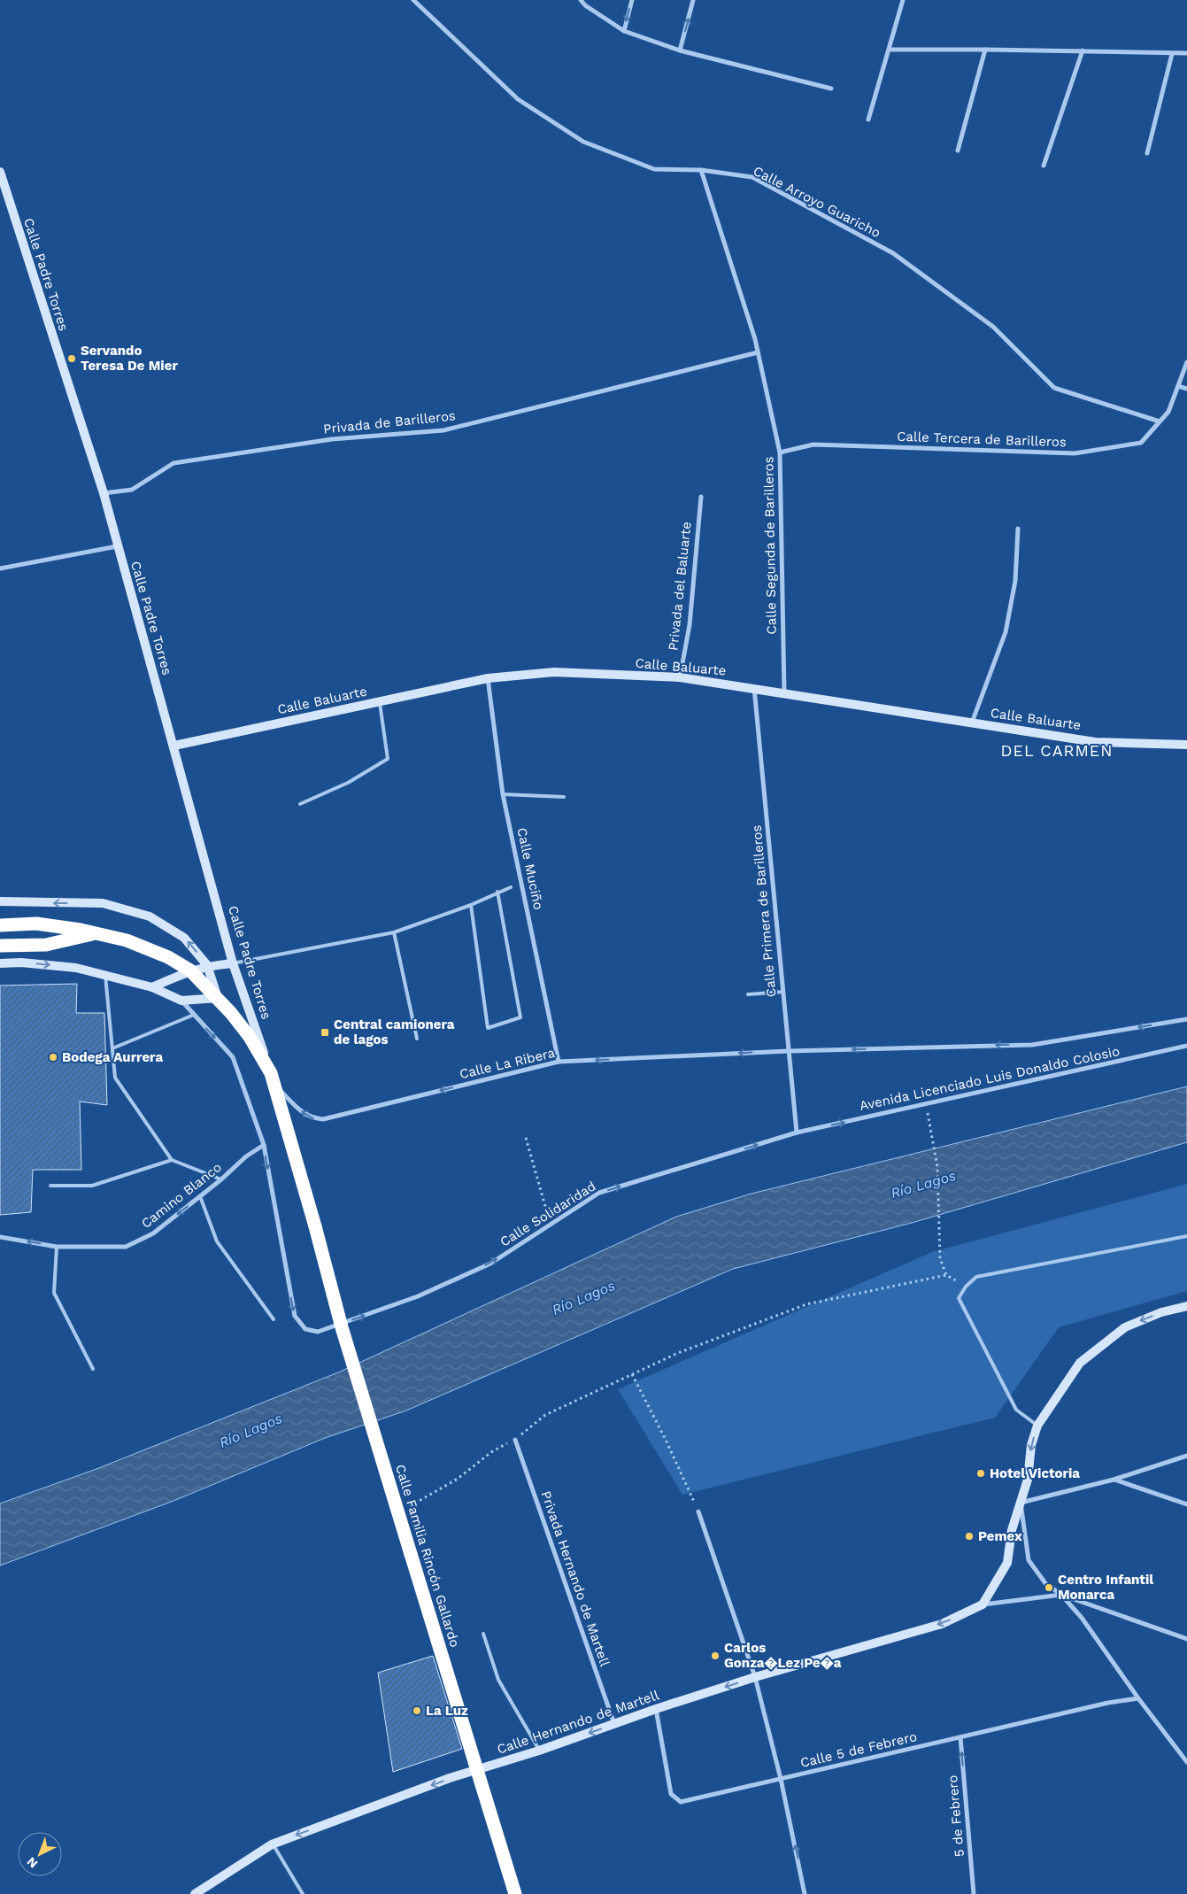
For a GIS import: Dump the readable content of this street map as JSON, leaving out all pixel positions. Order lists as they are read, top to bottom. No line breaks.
{"streets":{"highway":["Calle Familia Rincón Gallardo"],"street":["Calle Arroyo Guaricho","Calle Padre Torres","Privada de Barilleros","Calle Tercera de Barilleros","Calle Segunda de Barilleros","Privada del Baluarte","Calle Baluarte","Calle Muciño","Calle Primera de Barilleros","Calle La Ribera","Avenida Licenciado Luis Donaldo Colosio","Camino Blanco","Calle Solidaridad","Privada Hernando de Martell","Calle Hernando de Martell","Calle 5 de Febrero","5 de Febrero"]},"crossings":[["Calle Arroyo Guaricho","Calle Tercera de Barilleros"],["Calle Arroyo Guaricho","Calle Segunda de Barilleros"],["Calle Padre Torres","Privada de Barilleros"],["Calle Padre Torres","Calle Baluarte"],["Calle Padre Torres","Calle La Ribera"],["Calle Padre Torres","Calle Familia Rincón Gallardo"],["Privada de Barilleros","Calle Segunda de Barilleros"],["Calle Tercera de Barilleros","Calle Segunda de Barilleros"],["Calle Segunda de Barilleros","Calle Baluarte"],["Privada del Baluarte","Calle Baluarte"],["Calle Baluarte","Calle Muciño"],["Calle Baluarte","Calle Primera de Barilleros"],["Calle Muciño","Calle La Ribera"],["Calle Primera de Barilleros","Calle La Ribera"],["Calle Primera de Barilleros","Avenida Licenciado Luis Donaldo Colosio"],["Calle Primera de Barilleros","Calle Solidaridad"],["Calle La Ribera","Avenida Licenciado Luis Donaldo Colosio"],["Calle La Ribera","Calle Familia Rincón Gallardo"],["Avenida Licenciado Luis Donaldo Colosio","Calle Solidaridad"],["Camino Blanco","Calle Solidaridad"],["Calle Familia Rincón Gallardo","Calle Hernando de Martell"],["Privada Hernando de Martell","Calle Hernando de Martell"],["Calle Hernando de Martell","Calle 5 de Febrero"],["Calle 5 de Febrero","5 de Febrero"]],"one_way":["Calle La Ribera","Camino Blanco","Calle Hernando de Martell","5 de Febrero"],"districts":["DEL CARMEN"],"water":["Río Lagos"],"places":{"other":["Servando Teresa De Mier","Bodega Aurrera","Hotel Victoria","Pemex","Centro Infantil Monarca","Carlos Gonza�Lez Pe�a","La Luz"],"transit":["Central camionera de lagos"]},"north":"bottom left"}
